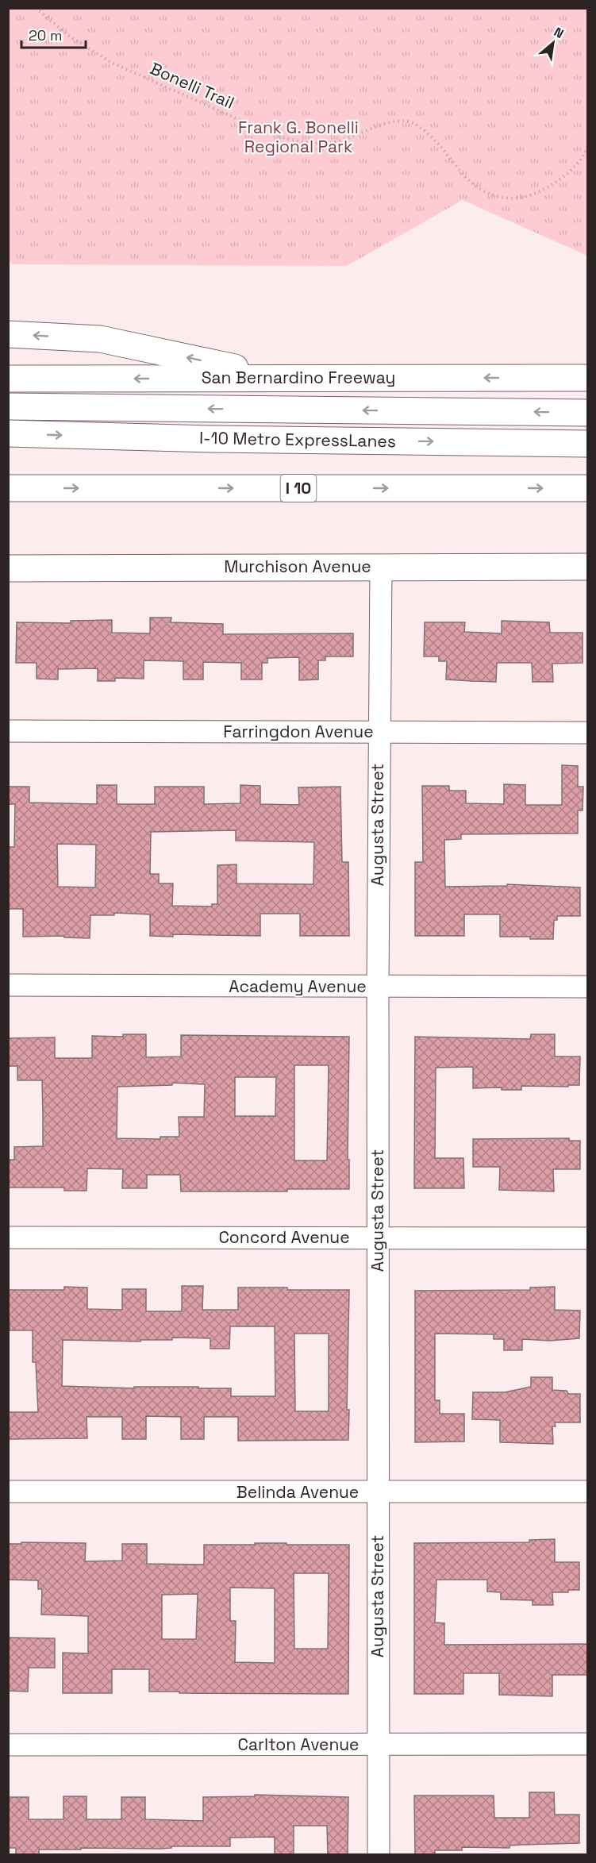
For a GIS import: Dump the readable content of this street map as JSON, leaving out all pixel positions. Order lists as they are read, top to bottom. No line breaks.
{"streets":{"main road":["San Bernardino Freeway","I-10 Metro ExpressLanes","I 10","Murchison Avenue"],"street":["Farringdon Avenue","Augusta Street","Academy Avenue","Concord Avenue","Belinda Avenue","Carlton Avenue"],"path":["Bonelli Trail"]},"crossings":[["Murchison Avenue","Augusta Street"],["Farringdon Avenue","Augusta Street"],["Augusta Street","Academy Avenue"],["Augusta Street","Concord Avenue"],["Augusta Street","Belinda Avenue"],["Augusta Street","Carlton Avenue"]],"parks":["Frank G. Bonelli Regional Park"],"scale_bar":"20 m","north":"top right"}
